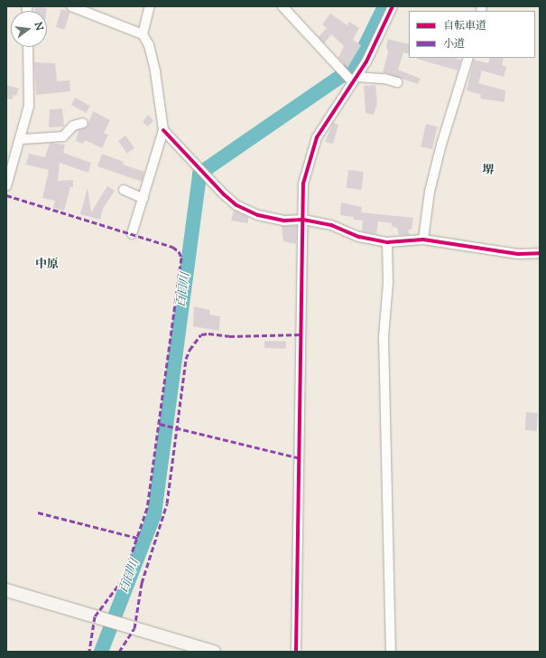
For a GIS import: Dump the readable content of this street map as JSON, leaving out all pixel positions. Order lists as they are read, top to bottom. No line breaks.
{"districts":["堺","中原"],"water":["百日川"],"legend":["自転車道","小道"],"north":"right"}
